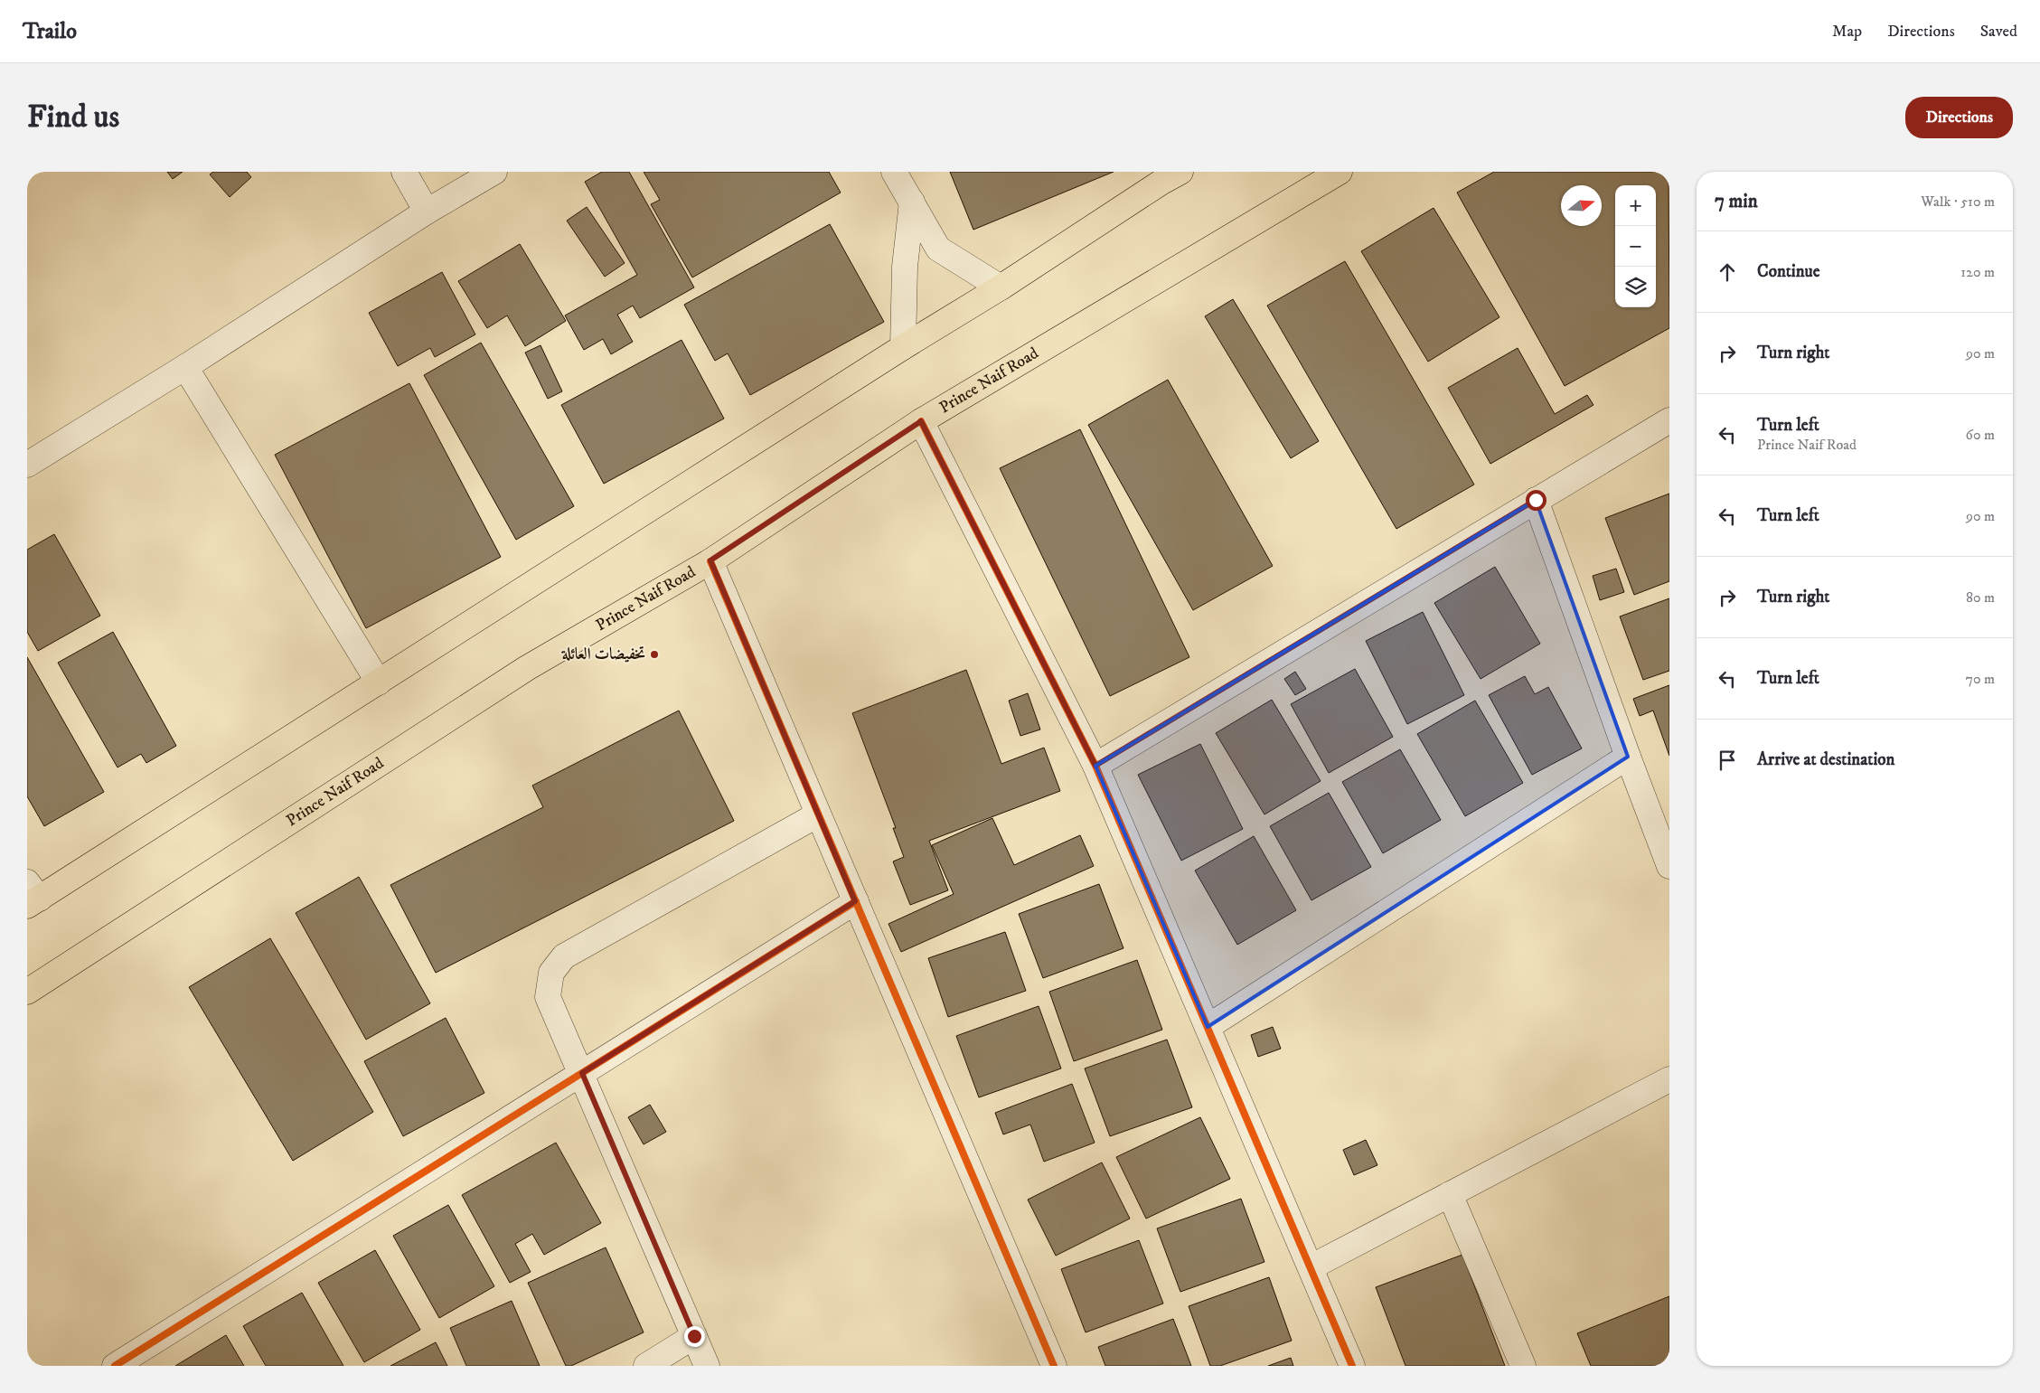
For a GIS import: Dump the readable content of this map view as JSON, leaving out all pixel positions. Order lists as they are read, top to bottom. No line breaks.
{"streets":{"main road":["Prince Naif Road"]},"places":["تخفيضات العائلة"],"north":"right","page":{"header":"Trailo","nav":["Map","Directions","Saved"],"buttons":"Directions","title":"Find us","heading":["7 min","Walk · 510 m"],"map_buttons":["+","−"],"list":[["Continue","120 m"],["Turn right","90 m"],["Turn left","Prince Naif Road","60 m"],["Turn left","90 m"],["Turn right","80 m"],["Turn left","70 m"],"Arrive at destination"]}}
